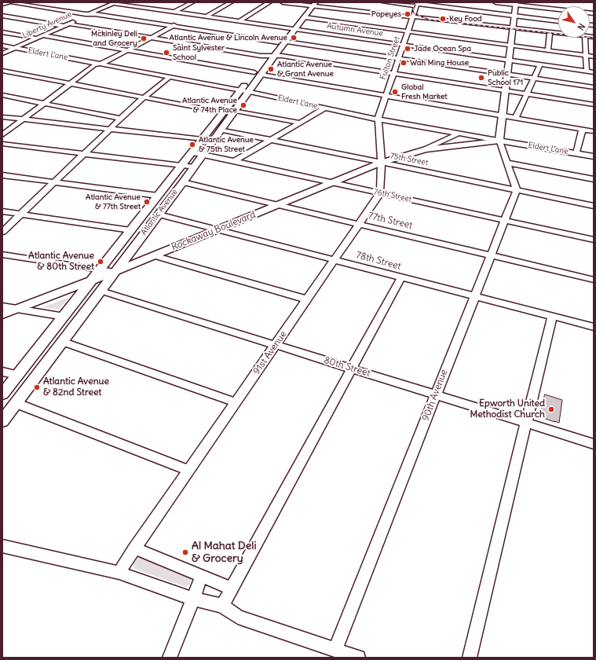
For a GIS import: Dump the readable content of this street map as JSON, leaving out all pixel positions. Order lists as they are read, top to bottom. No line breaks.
{"streets":{"main road":["Eldert Lane","Atlantic Avenue","Rockaway Boulevard"],"street":["Liberty Avenue","Autumn Avenue","Fulton Street","75th Street","76th Street","77th Street","78th Street","91st Avenue","80th Street","90th Avenue"]},"crossings":[["Liberty Avenue","Autumn Avenue"],["Liberty Avenue","Eldert Lane"],["Autumn Avenue","Fulton Street"],["Autumn Avenue","Atlantic Avenue"],["Eldert Lane","Fulton Street"],["Eldert Lane","Atlantic Avenue"],["Eldert Lane","Rockaway Boulevard"],["75th Street","Atlantic Avenue"],["75th Street","Rockaway Boulevard"],["75th Street","90th Avenue"],["76th Street","Atlantic Avenue"],["76th Street","Rockaway Boulevard"],["76th Street","91st Avenue"],["76th Street","90th Avenue"],["Atlantic Avenue","77th Street"],["Atlantic Avenue","Rockaway Boulevard"],["Atlantic Avenue","78th Street"],["Atlantic Avenue","80th Street"],["77th Street","Rockaway Boulevard"],["77th Street","91st Avenue"],["77th Street","90th Avenue"],["Rockaway Boulevard","78th Street"],["78th Street","91st Avenue"],["78th Street","90th Avenue"],["91st Avenue","80th Street"],["80th Street","90th Avenue"]],"places":["Popeyes","Key Food","Atlantic Avenue & Lincoln Avenue","Mckinley Deli and Grocery","Jade Ocean Spa","Saint Sylvester School","Wah Ming House","Atlantic Avenue & Grant Avenue","Public School 171","Global Fresh Market","Atlantic Avenue & 74th Place","Atlantic Avenue & 75th Street","Atlantic Avenue & 77th Street","Atlantic Avenue & 80th Street","Atlantic Avenue & 82nd Street","Epworth United Methodist Church","Al Mahat Deli & Grocery"],"north":"bottom right"}
